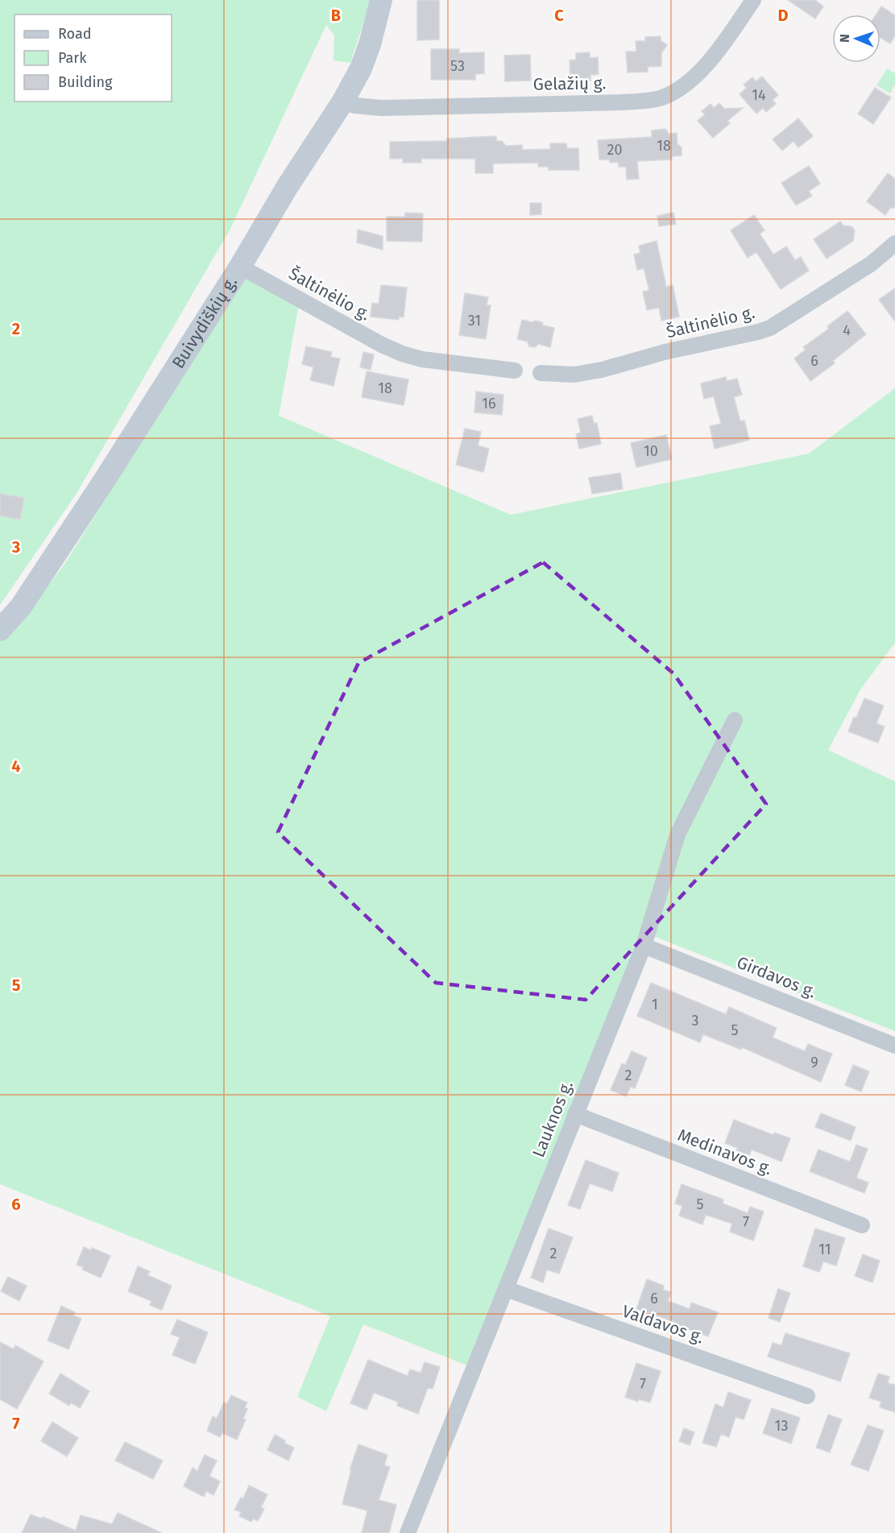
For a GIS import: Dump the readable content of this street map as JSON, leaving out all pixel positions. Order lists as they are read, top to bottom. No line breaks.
{"streets":{"main road":["Buivydiškių g."],"street":["Gelažių g.","Šaltinėlio g.","Girdavos g.","Lauknos g.","Medinavos g.","Valdavos g."]},"crossings":[["Gelažių g.","Buivydiškių g."],["Šaltinėlio g.","Buivydiškių g."],["Girdavos g.","Lauknos g."],["Lauknos g.","Medinavos g."],["Lauknos g.","Valdavos g."]],"house_numbers":["53","14","18","20","31","4","6","18","16","10","1","3","5","9","2","5","7","11","2","6","7","13"],"legend":["Road","Park","Building"],"north":"left","grid":{"columns":["B","C","D"],"rows":["2","3","4","5","6","7"]}}
